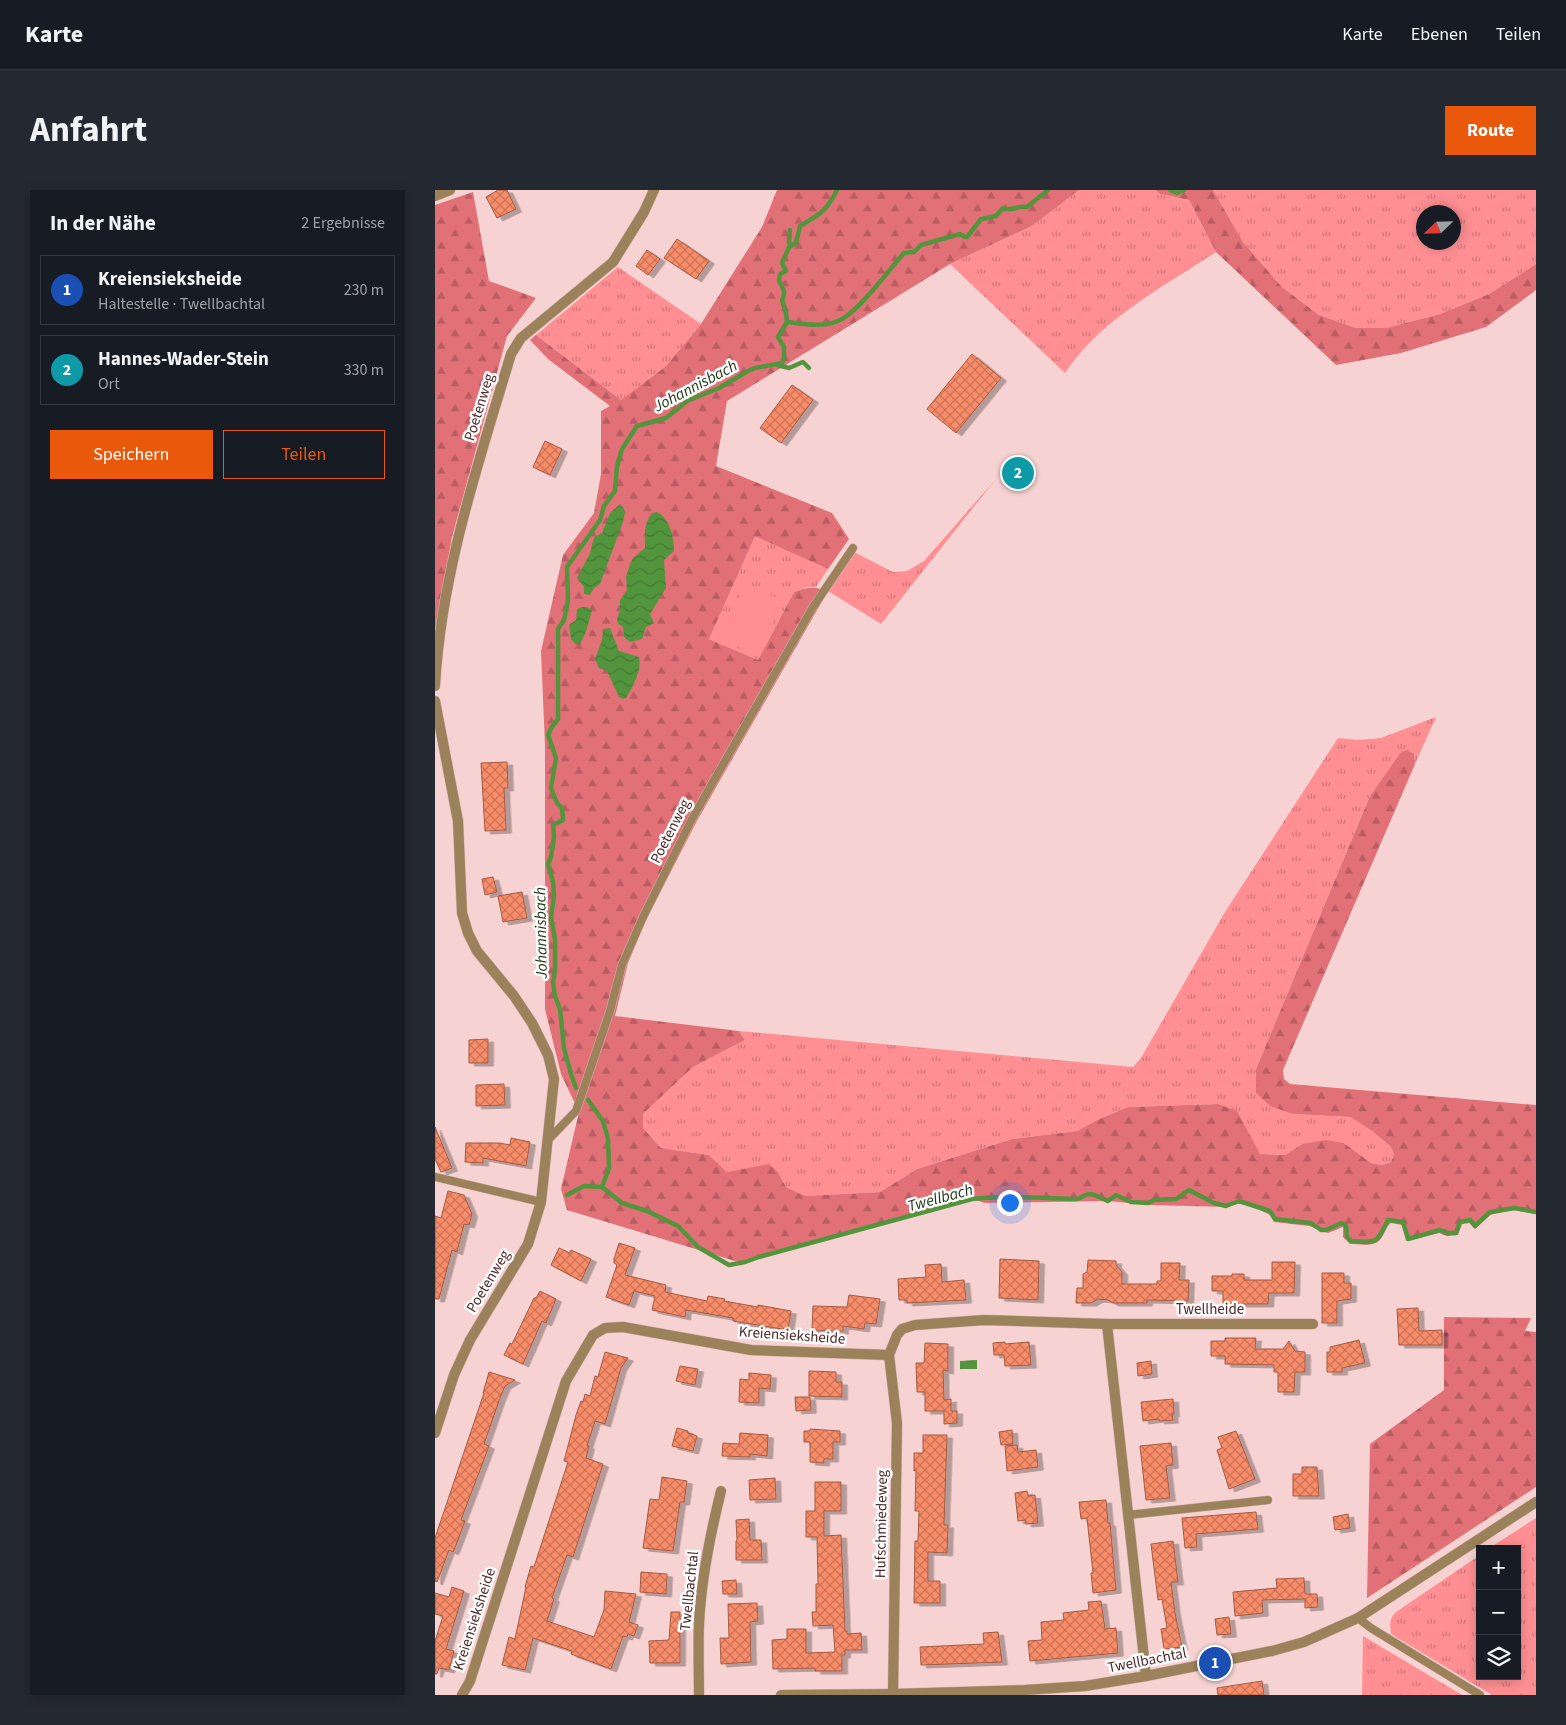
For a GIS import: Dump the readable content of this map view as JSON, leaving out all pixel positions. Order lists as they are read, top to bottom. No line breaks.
{"streets":{"street":["Poetenweg","Twellheide","Kreiensieksheide","Hufschmiedeweg","Twellbachtal"]},"crossings":[["Kreiensieksheide","Hufschmiedeweg"],["Hufschmiedeweg","Twellbachtal"]],"water":["Johannisbach","Twellbach"],"north":"bottom left","page":{"header":"Karte","nav":["Karte","Ebenen","Teilen"],"title":"Anfahrt","buttons":["Route",["Speichern","Teilen"]],"heading":["In der Nähe","2 Ergebnisse"],"list":[{"mark":"1","name":"Kreiensieksheide","note":"Haltestelle · Twellbachtal","value":"230 m"},{"mark":"2","name":"Hannes-Wader-Stein","note":"Ort","value":"330 m"}],"pins":["2","1"],"map_buttons":["+","−"]}}
